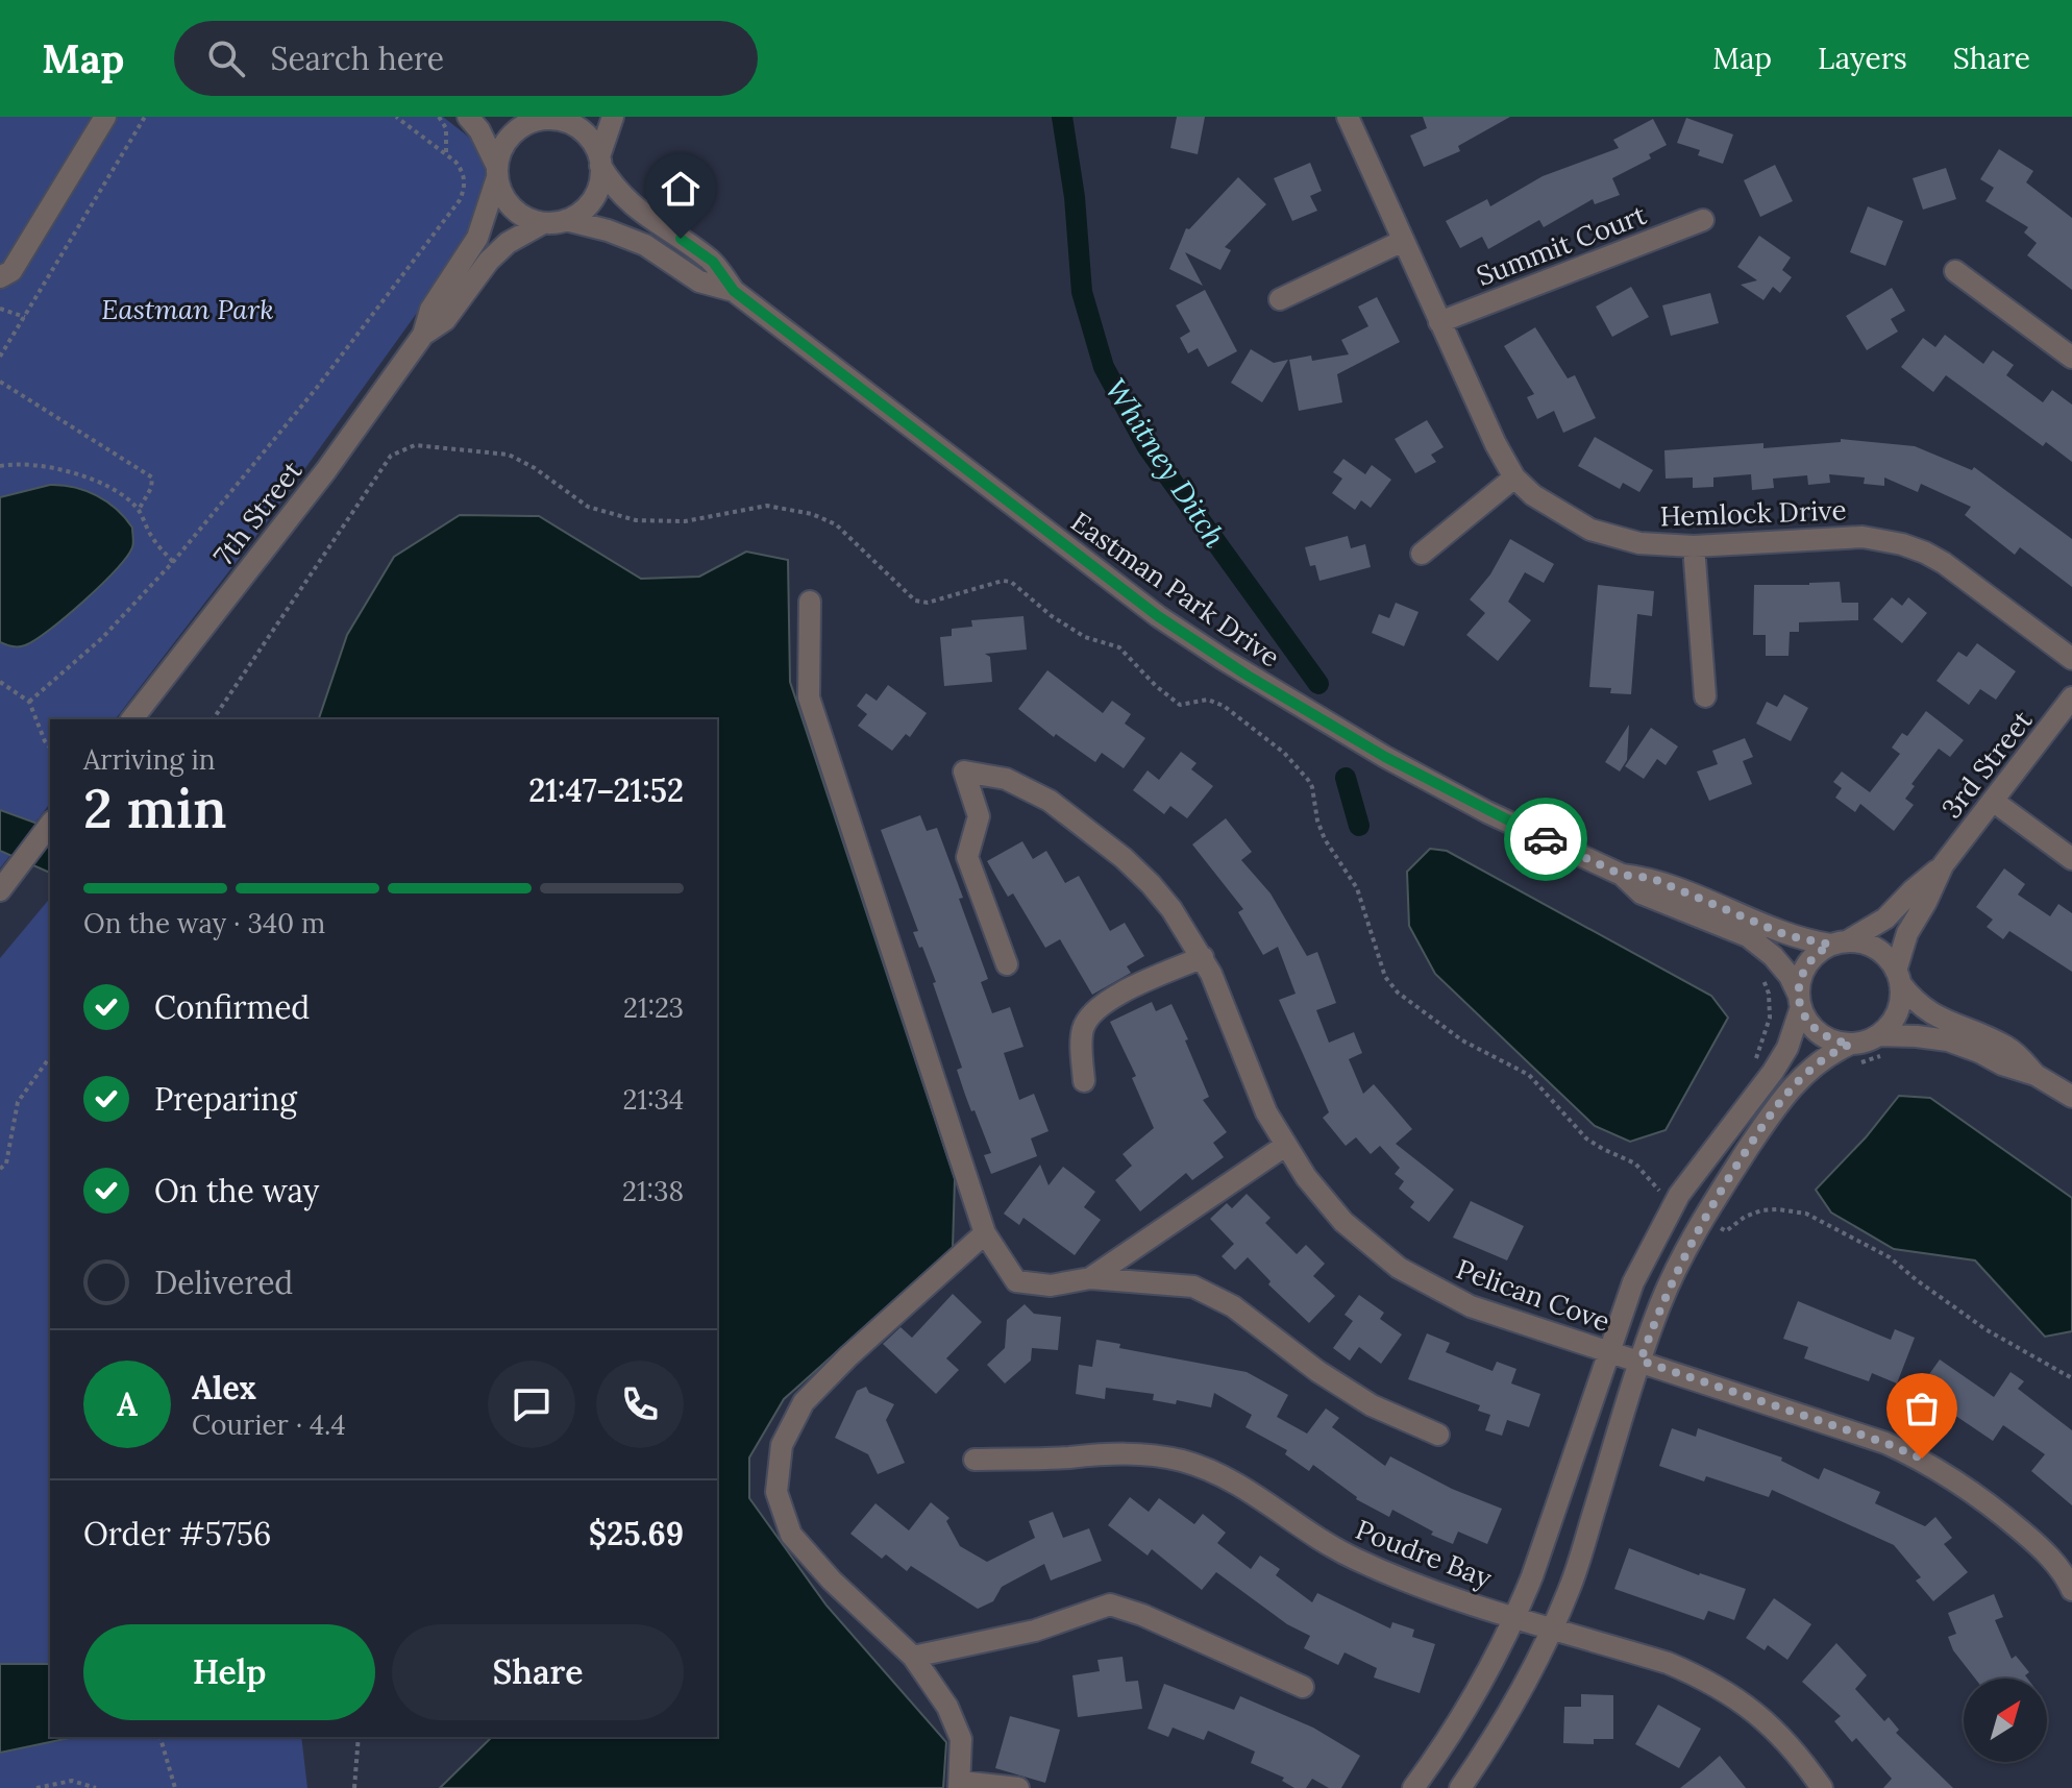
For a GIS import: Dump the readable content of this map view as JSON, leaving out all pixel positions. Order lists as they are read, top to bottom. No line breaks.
{"streets":{"street":["Summit Court","7th Street","Hemlock Drive","Eastman Park Drive","3rd Street","Pelican Cove","Poudre Bay"]},"crossings":[["Summit Court","Hemlock Drive"],["7th Street","Eastman Park Drive"],["Eastman Park Drive","3rd Street"],["3rd Street","Pelican Cove"],["3rd Street","Poudre Bay"]],"water":["Whitney Ditch"],"parks":["Eastman Park"],"north":"top right","page":{"header":"Map","search":"Search here","nav":["Map","Layers","Share"],"heading":["2 min","Arriving in","21:47–21:52"],"panel":["Alex","Courier · 4.4","Order #5756","$25.69"],"bar":"On the way · 340 m","list":[["Confirmed","21:23"],["Preparing","21:34"],["On the way","21:38"],"Delivered"],"round":"A","buttons":["Help","Share"]}}
